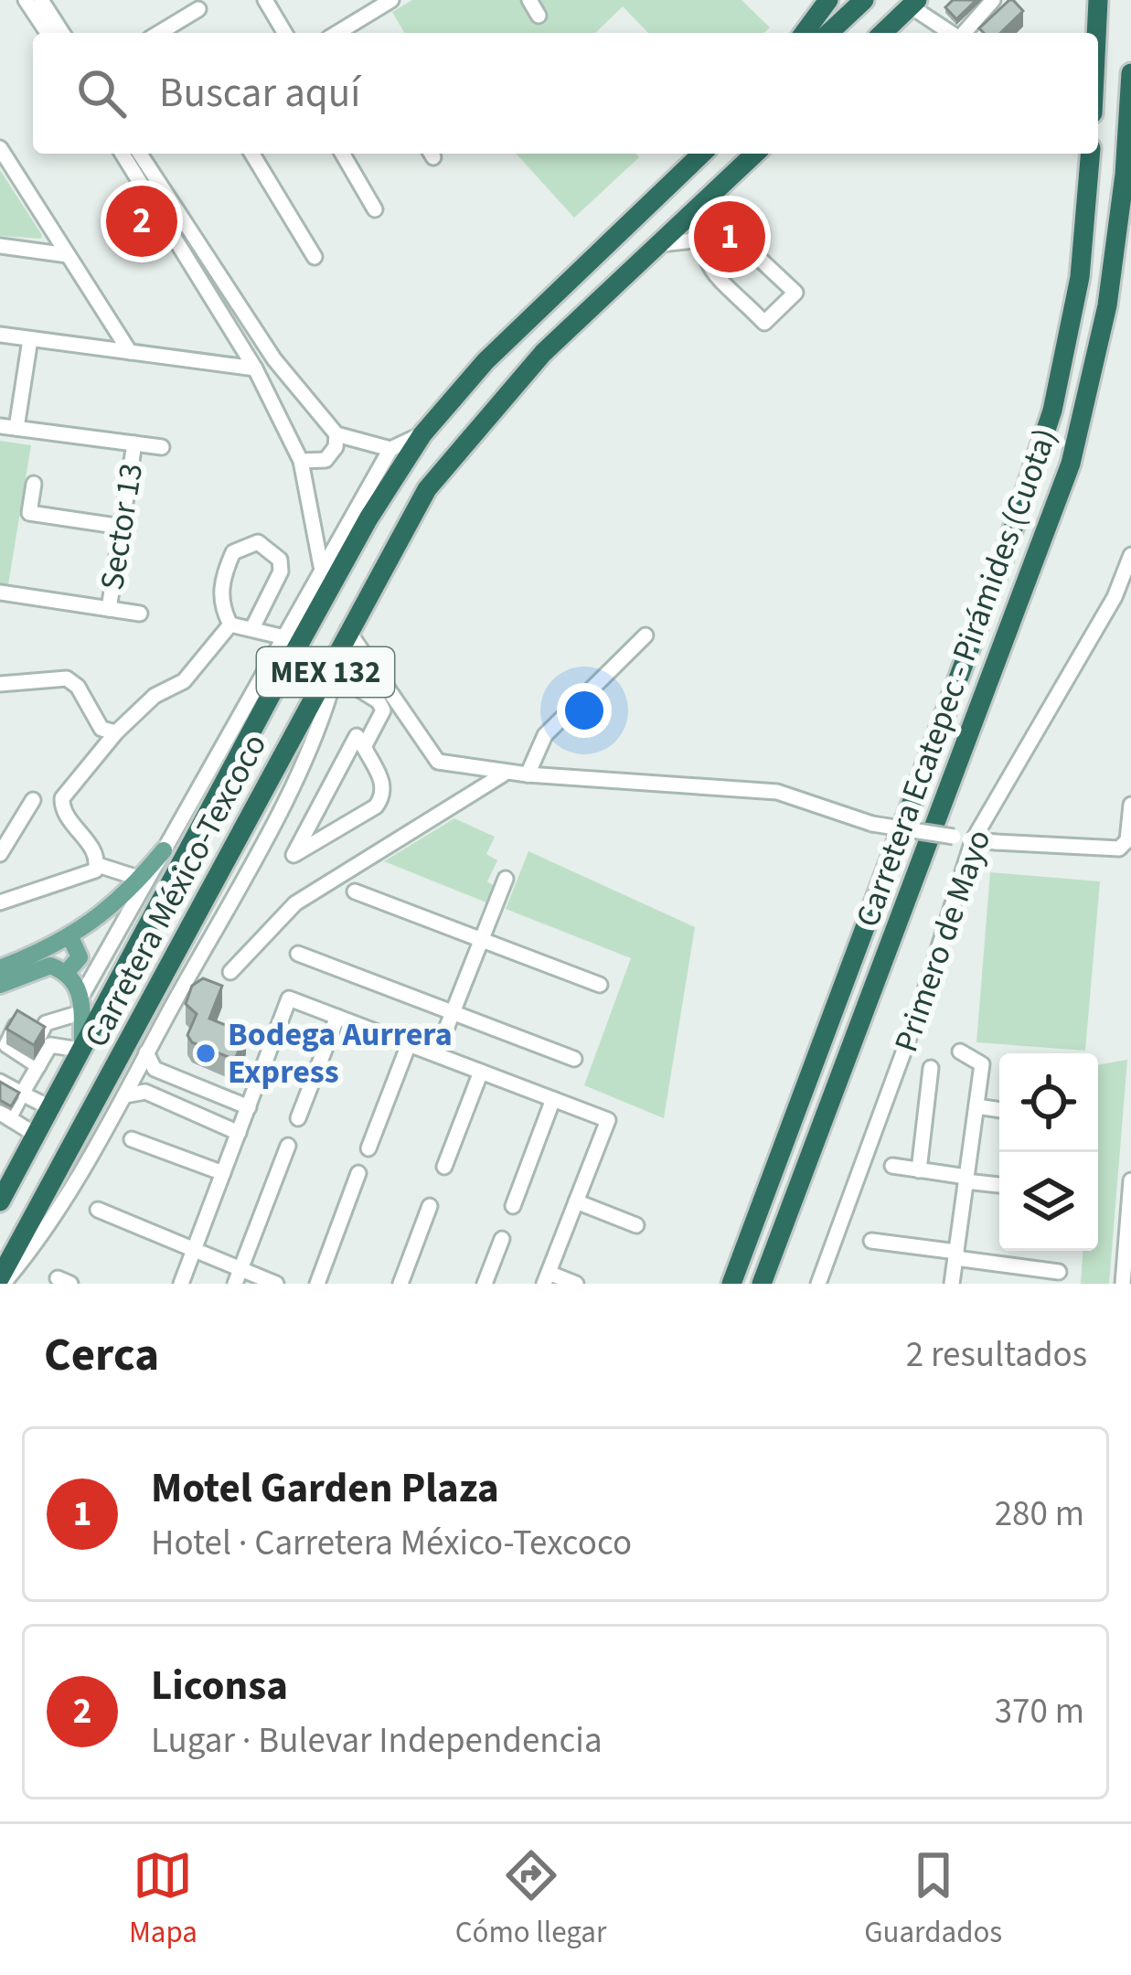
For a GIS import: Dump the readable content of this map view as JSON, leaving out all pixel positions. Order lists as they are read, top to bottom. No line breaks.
{"streets":{"highway":["MEX 132","Carretera Ecatepec - Pirámides (Cuota)","Carretera México-Texcoco"],"street":["Sector 13","Primero de Mayo"]},"places":["Bodega Aurrera Express"],"page":{"search":"Buscar aquí","pins":["2","1"],"heading":["Cerca","2 resultados"],"list":[{"mark":"1","name":"Motel Garden Plaza","note":"Hotel · Carretera México-Texcoco","value":"280 m"},{"mark":"2","name":"Liconsa","note":"Lugar · Bulevar Independencia","value":"370 m"}],"nav":["Mapa","Cómo llegar","Guardados"]}}
